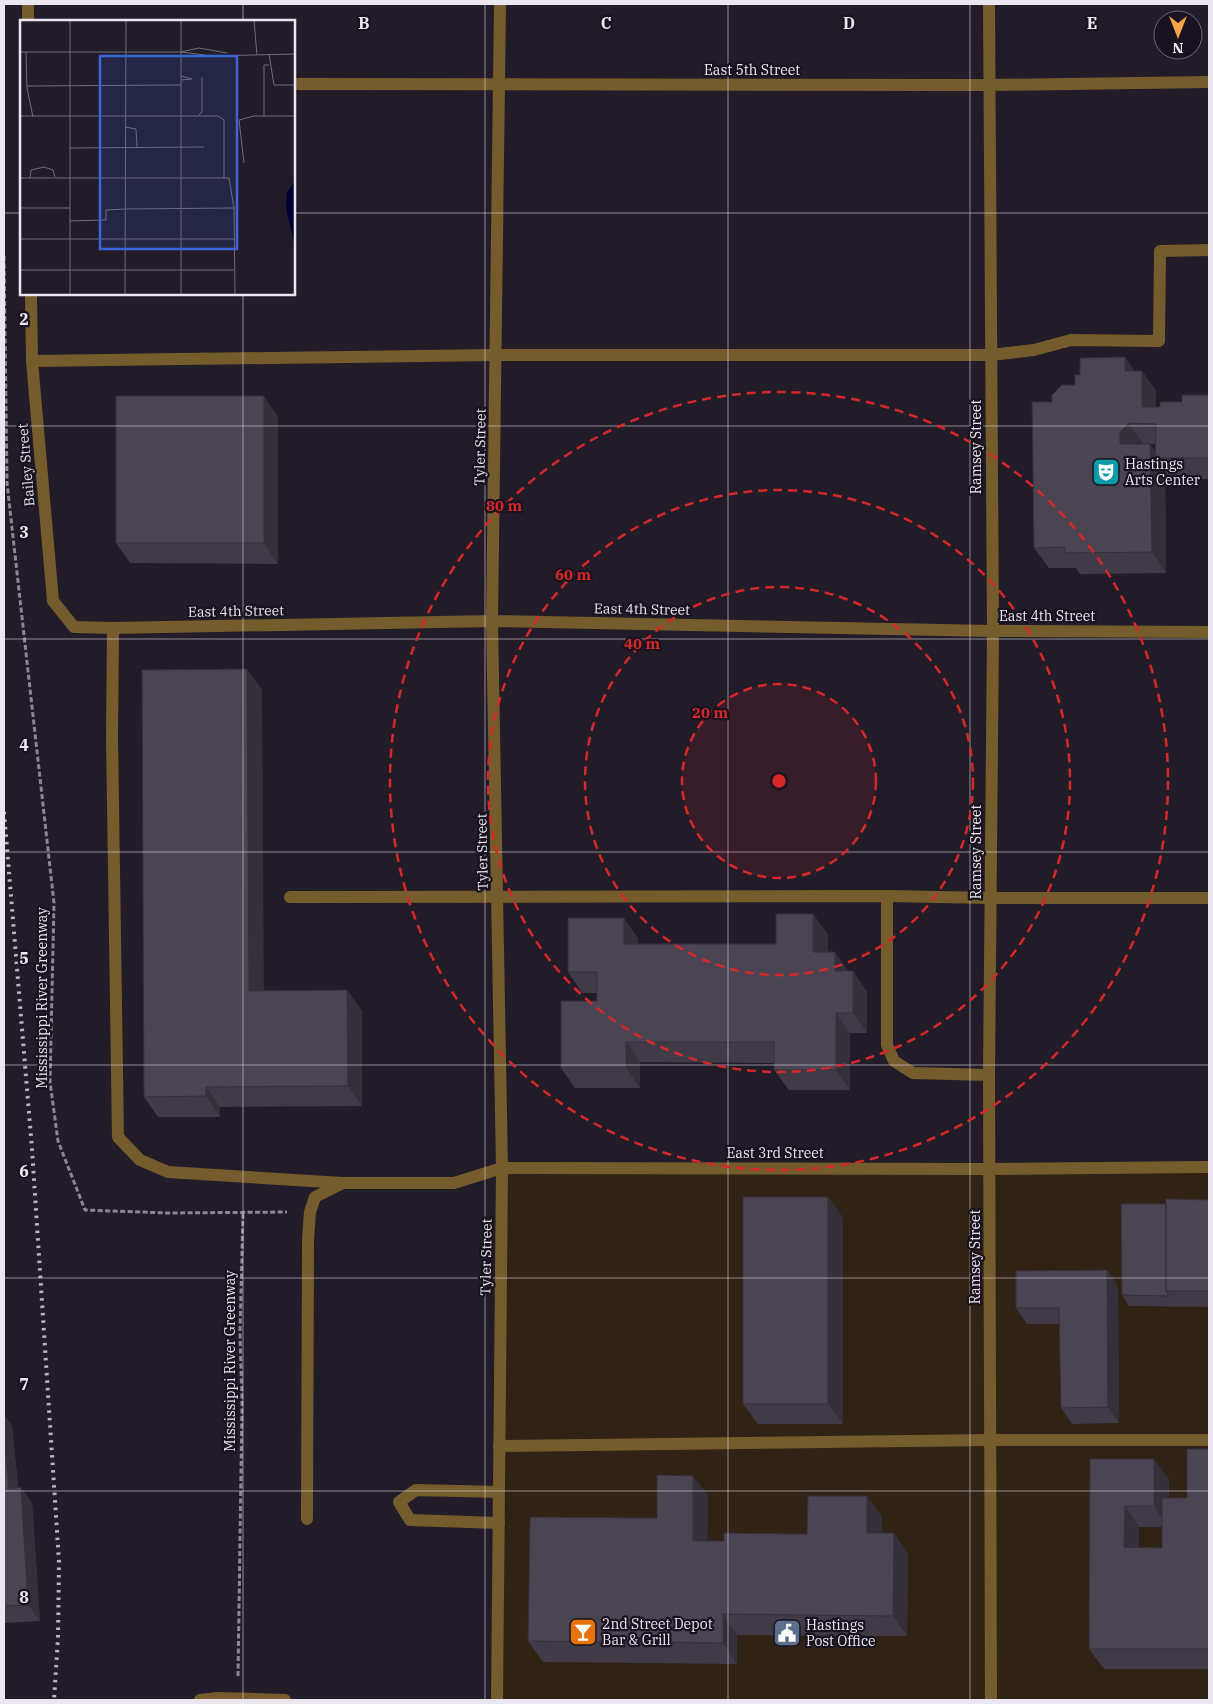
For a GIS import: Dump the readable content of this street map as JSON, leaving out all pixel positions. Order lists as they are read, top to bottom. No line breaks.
{"streets":{"street":["East 5th Street","Tyler Street","Ramsey Street","Bailey Street","East 4th Street","East 3rd Street"],"path":["Mississippi River Greenway"]},"crossings":[["East 5th Street","Tyler Street"],["East 5th Street","Ramsey Street"],["Tyler Street","East 4th Street"],["Tyler Street","East 3rd Street"],["Ramsey Street","East 4th Street"],["Ramsey Street","East 3rd Street"],["Bailey Street","East 4th Street"],["East 4th Street","East 3rd Street"]],"places":{"theatre":["Hastings Arts Center"],"bar":["2nd Street Depot Bar & Grill"],"public building":["Hastings Post Office"]},"north":"bottom","grid":{"columns":["B","C","D","E"],"rows":["2","3","4","5","6","7","8"]},"rings":["80 m","60 m","40 m","20 m"]}
